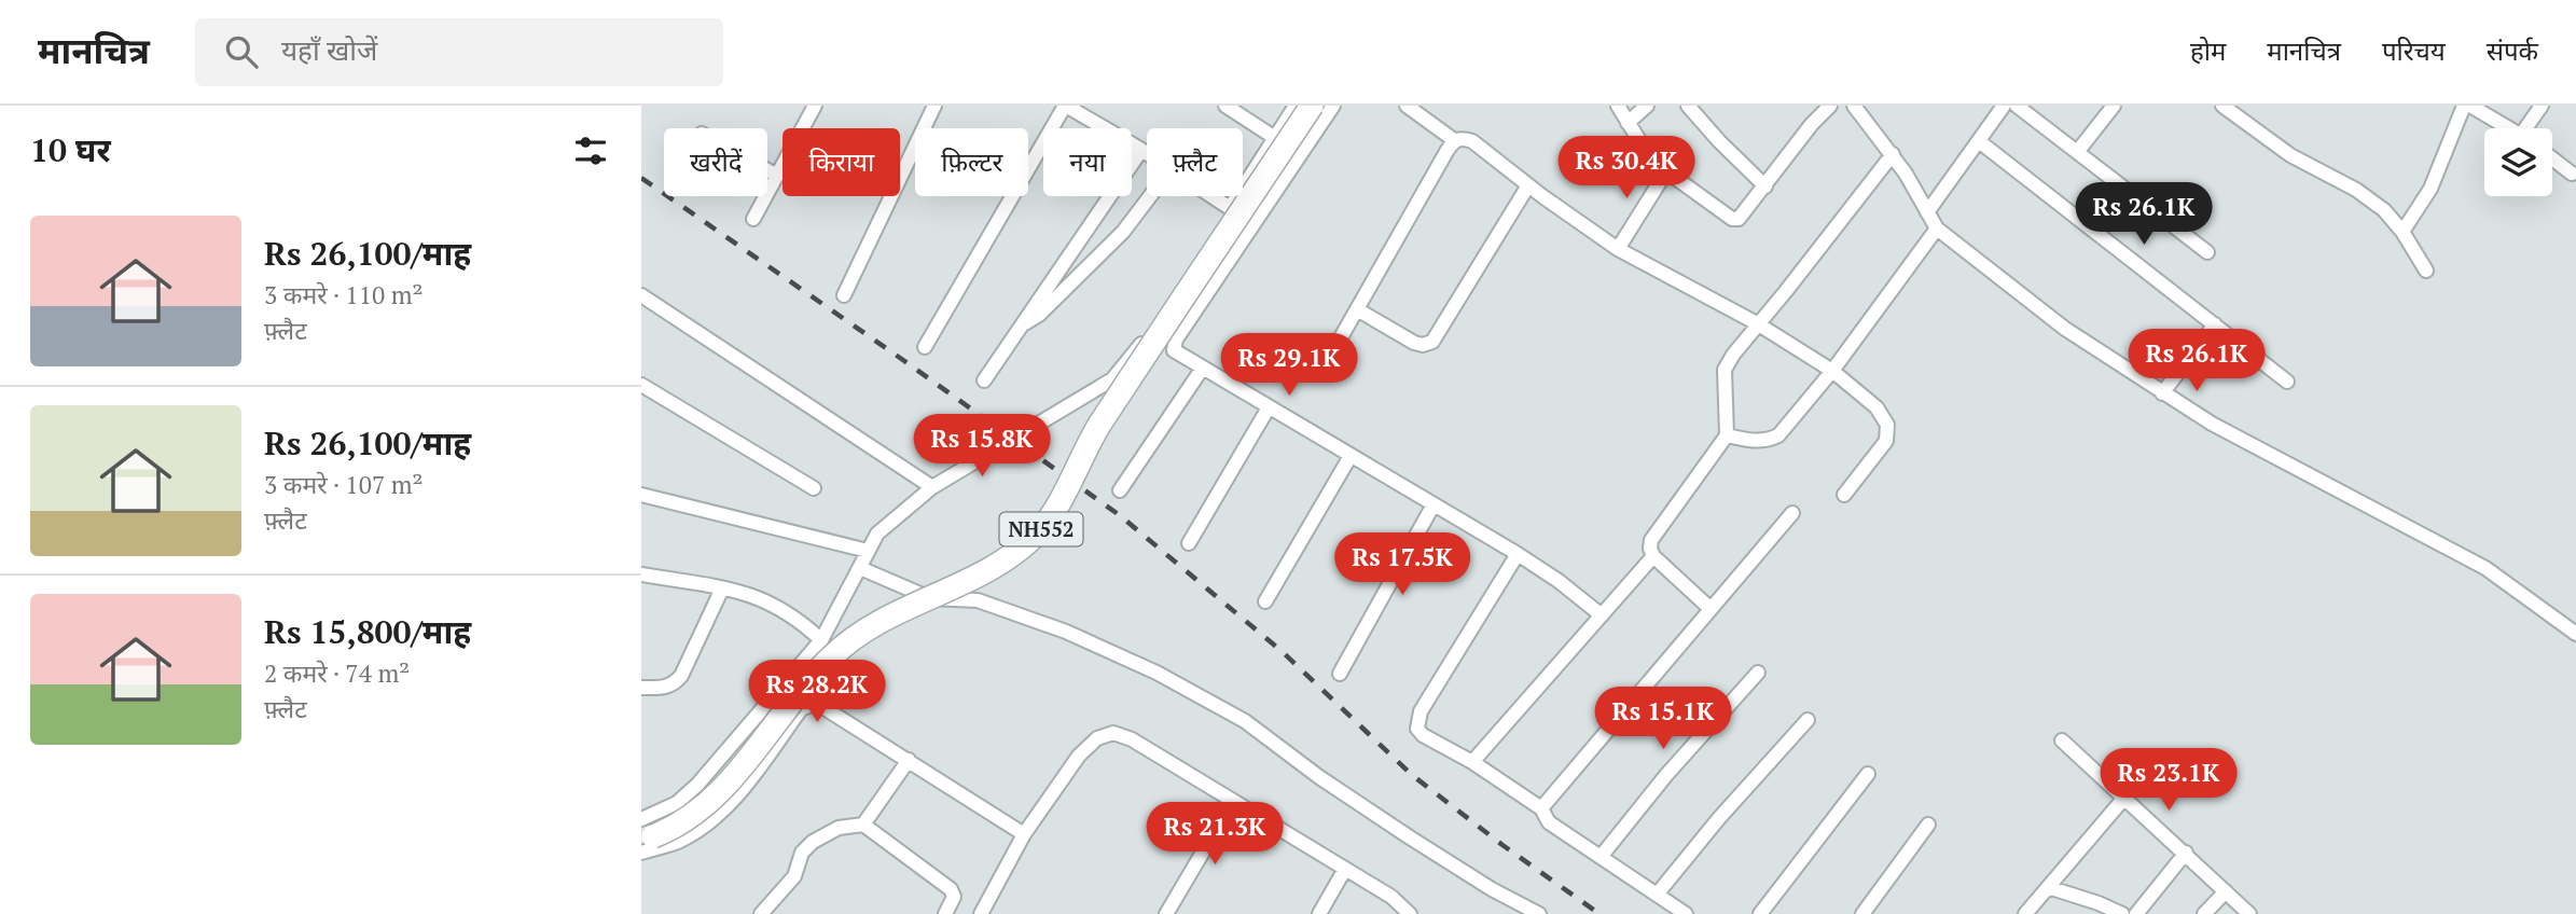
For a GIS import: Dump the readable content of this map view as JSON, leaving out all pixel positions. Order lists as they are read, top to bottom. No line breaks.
{"streets":{"highway":["NH552"]},"page":{"header":"मानचित्र","search":"यहाँ खोजें","nav":["होम","मानचित्र","परिचय","संपर्क"],"heading":"10 घर","chip":["खरीदें","किराया","फ़िल्टर","नया","फ़्लैट"],"price":["Rs 30.4K","Rs 26.1K","Rs 26.1K","Rs 29.1K","Rs 15.8K","Rs 17.5K","Rs 28.2K","Rs 15.1K","Rs 23.1K","Rs 21.3K"],"list":[{"name":"Rs 26,100/माह","note":"3 कमरे · 110 m² · फ़्लैट"},{"name":"Rs 26,100/माह","note":"3 कमरे · 107 m² · फ़्लैट"},{"name":"Rs 15,800/माह","note":"2 कमरे · 74 m² · फ़्लैट"}]}}
